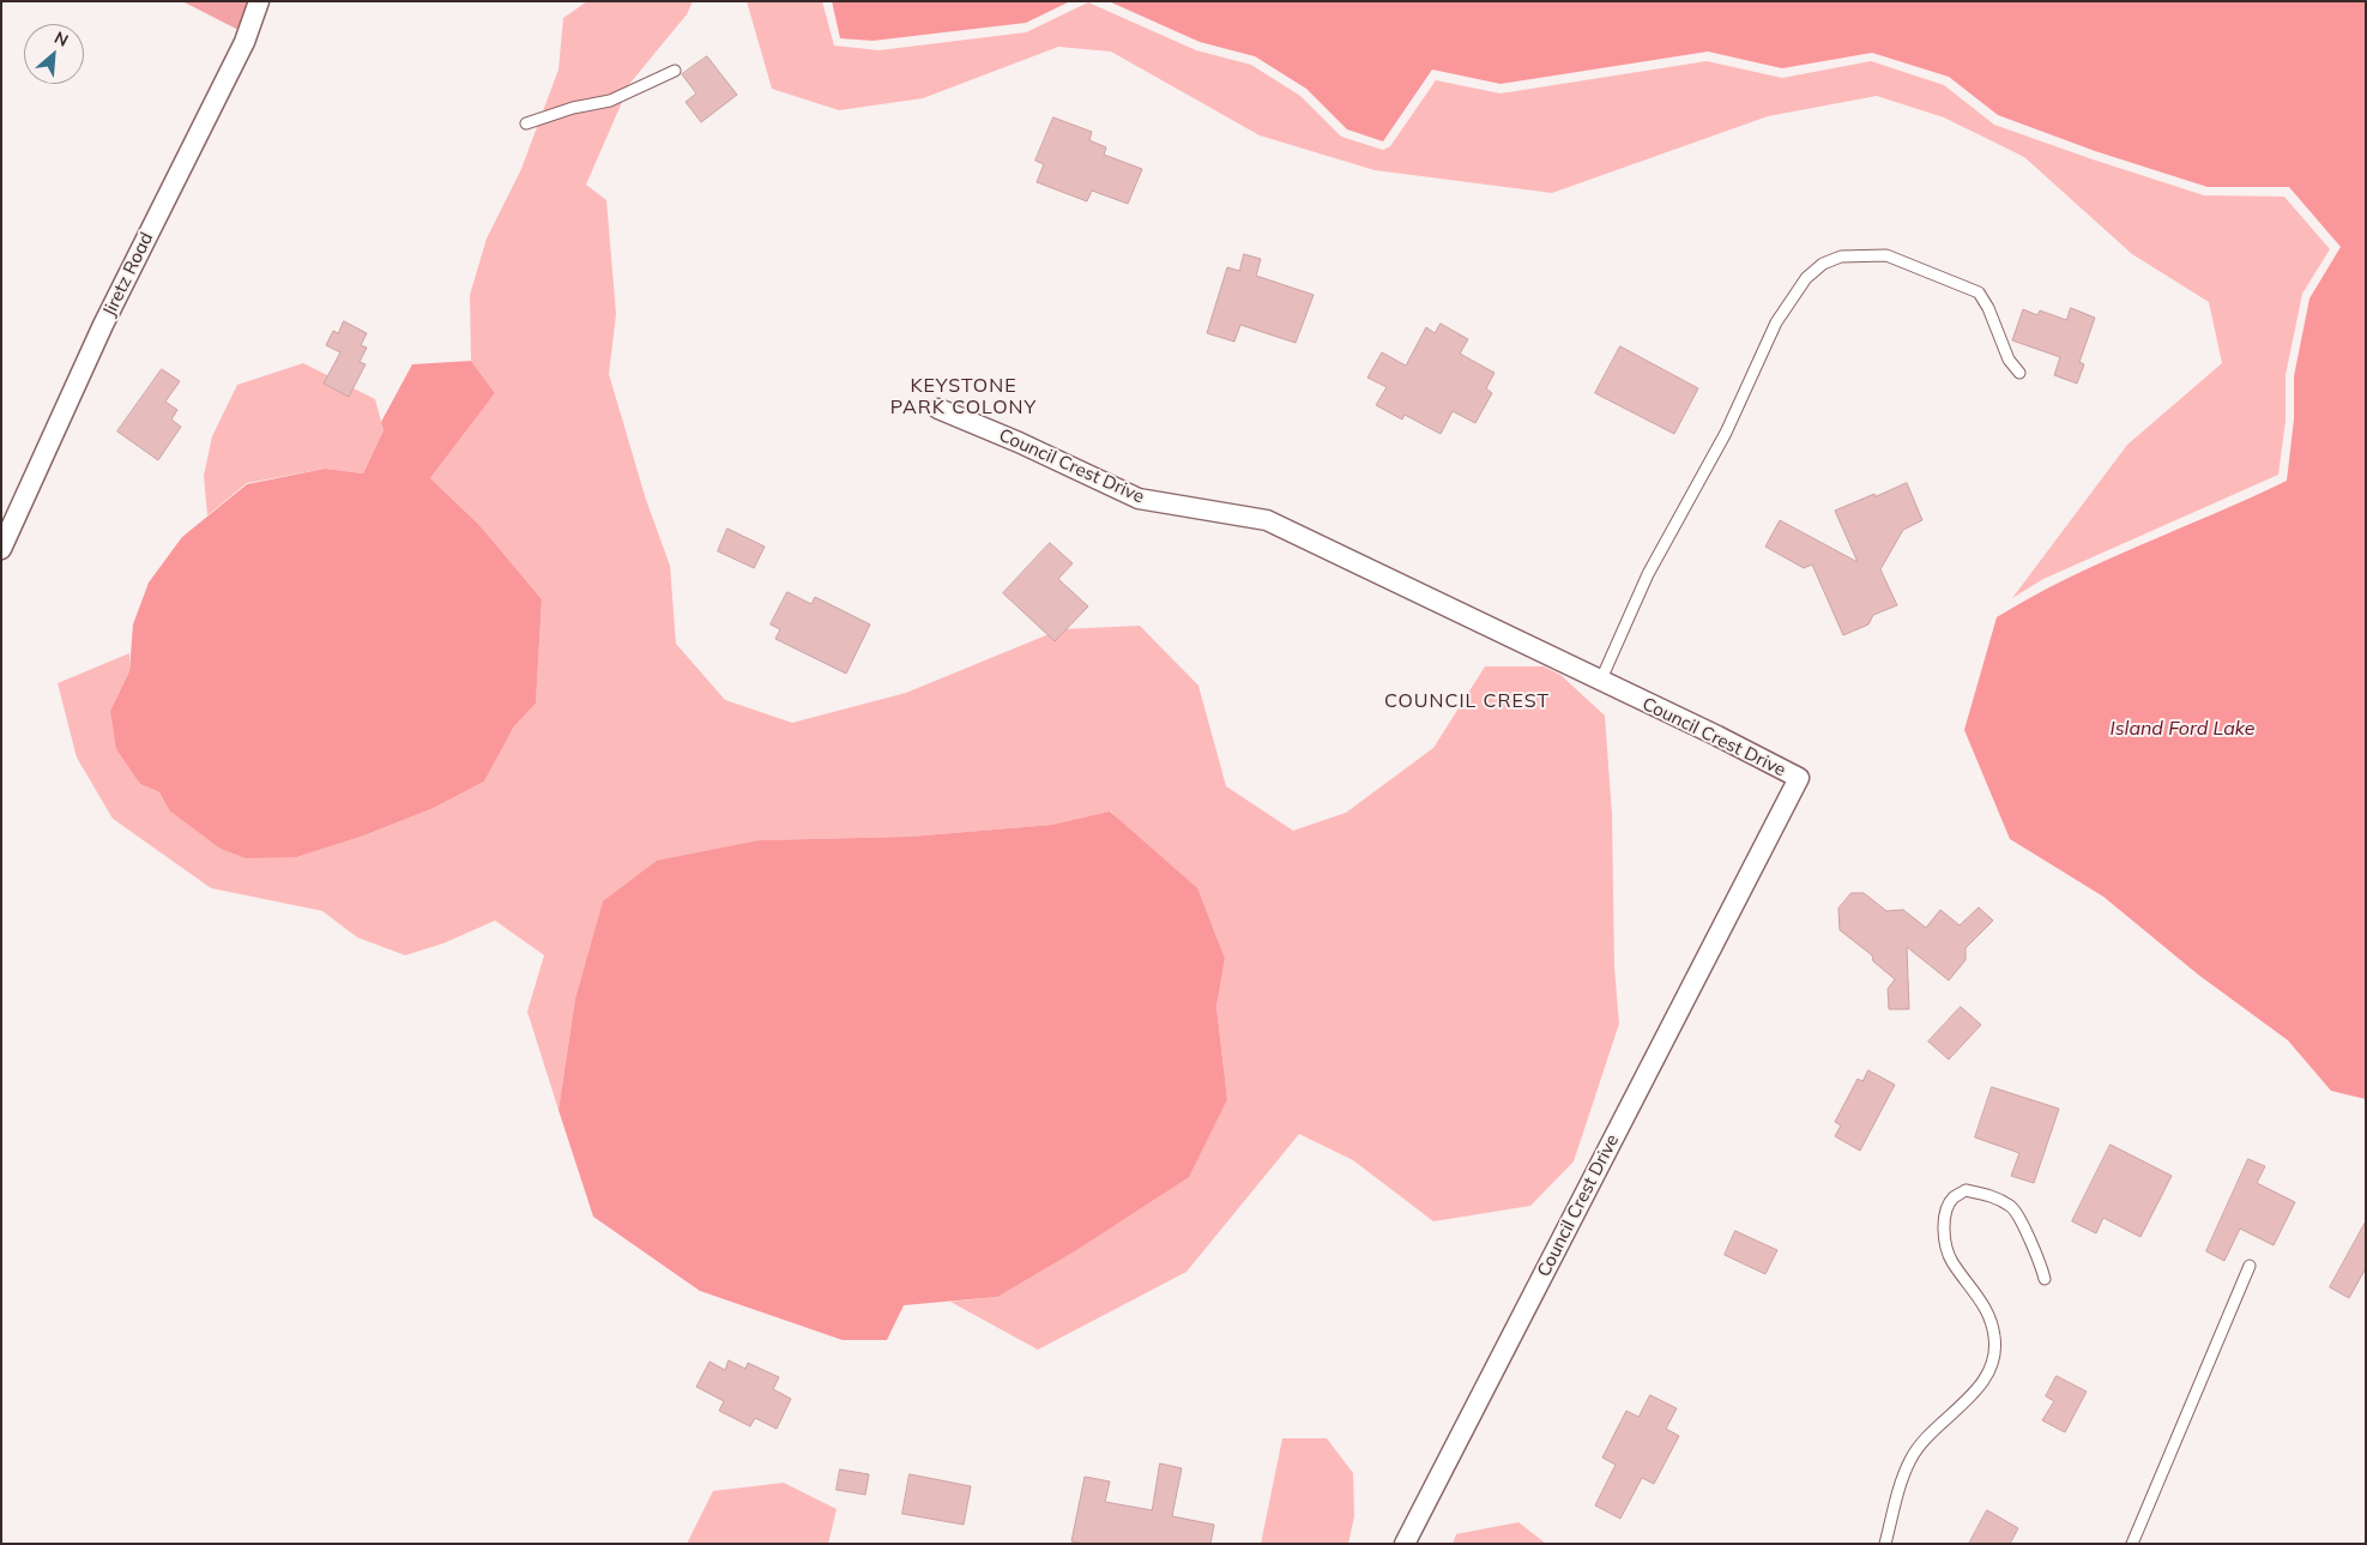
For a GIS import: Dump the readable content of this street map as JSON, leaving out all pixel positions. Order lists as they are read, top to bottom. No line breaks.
{"streets":{"street":["Jiretz Road","Council Crest Drive"]},"districts":["KEYSTONE PARK COLONY","COUNCIL CREST"],"water":["Island Ford Lake"],"north":"top right"}
